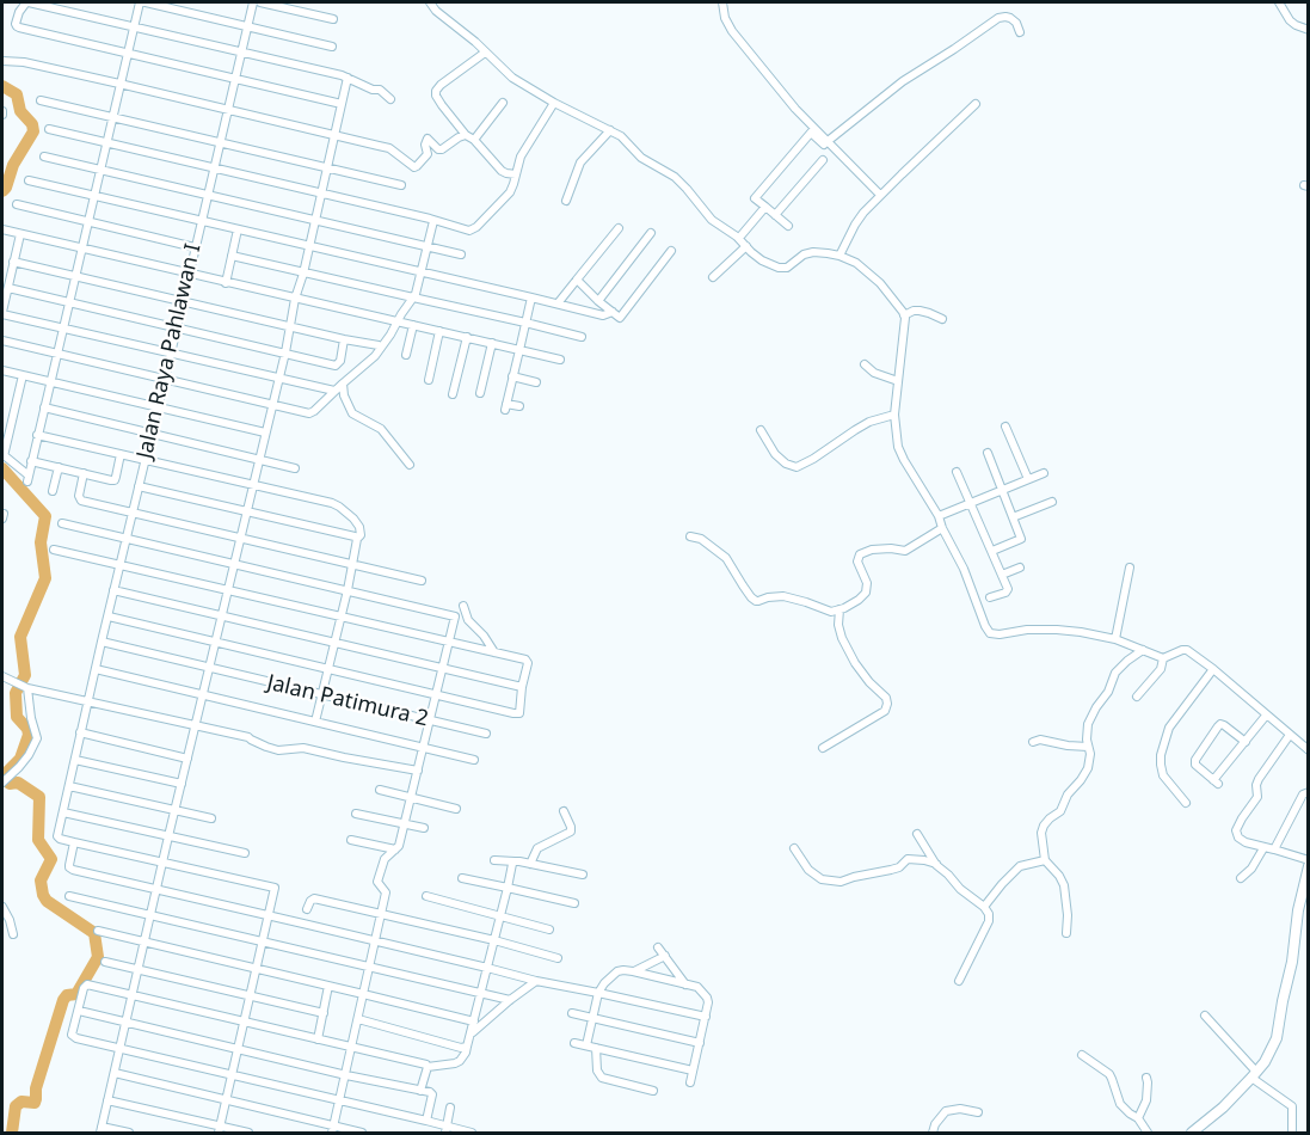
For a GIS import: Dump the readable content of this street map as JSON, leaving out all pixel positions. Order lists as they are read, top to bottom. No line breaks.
{"streets":{"street":["Jalan Raya Pahlawan I","Jalan Patimura 2"]},"crossings":[["Jalan Raya Pahlawan I","Jalan Patimura 2"]]}
